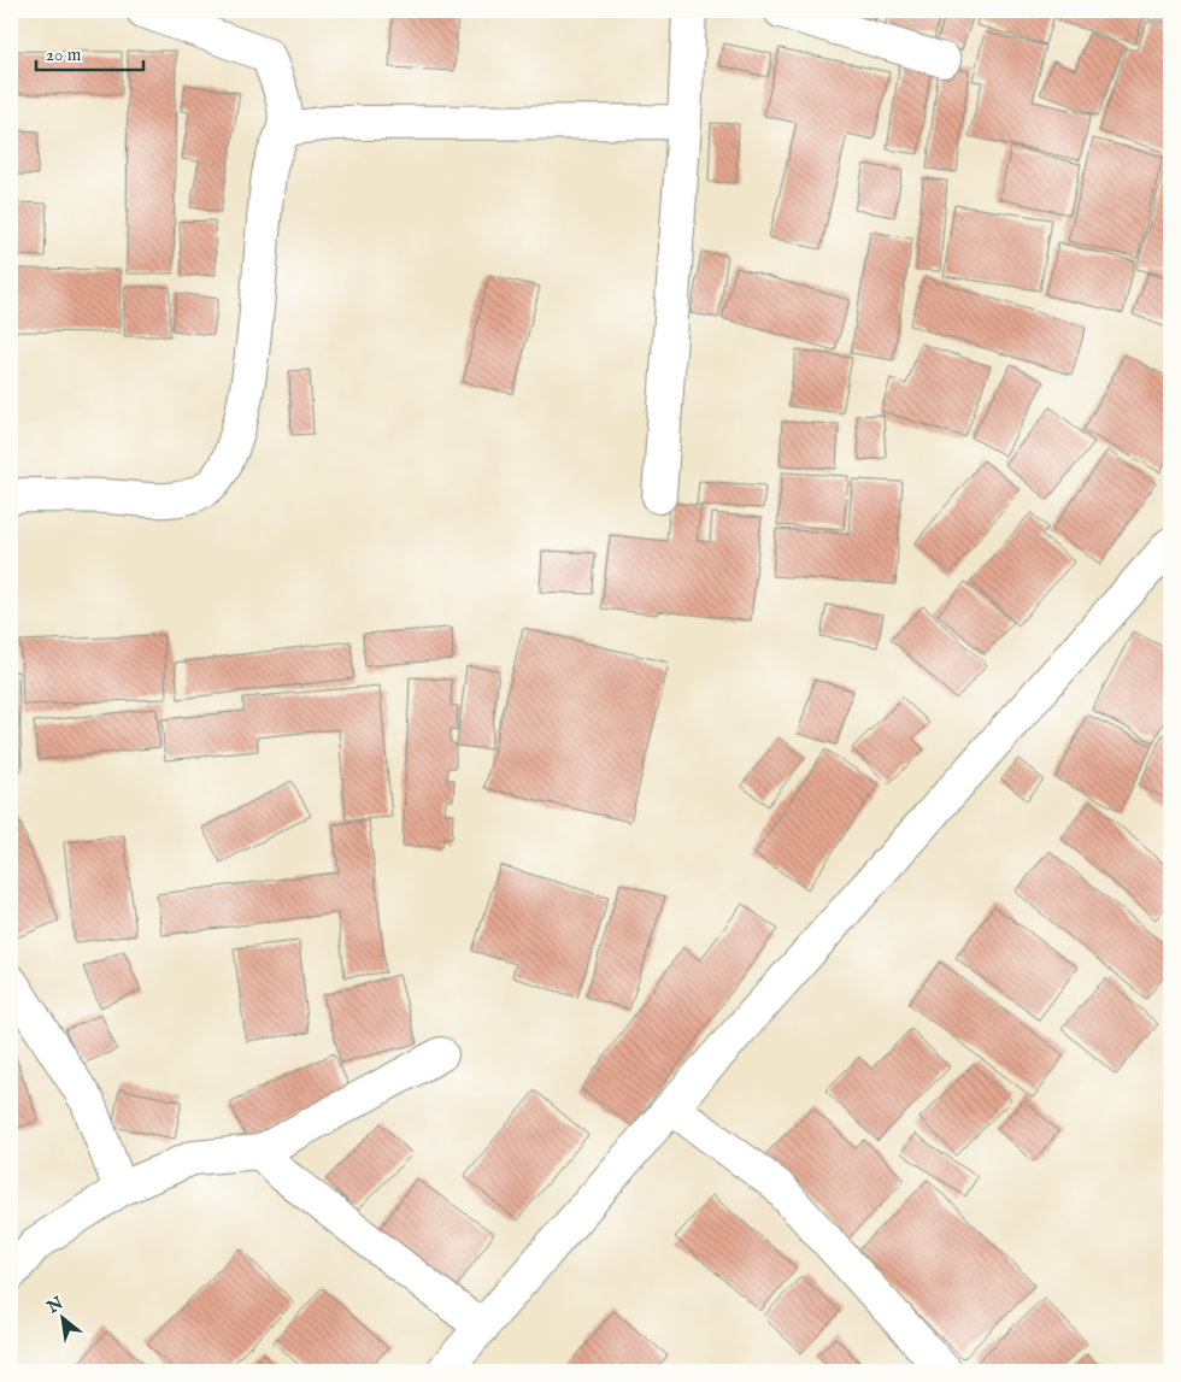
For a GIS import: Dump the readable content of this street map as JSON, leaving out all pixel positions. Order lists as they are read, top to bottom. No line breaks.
{"scale_bar":"20 m","north":"top left"}
